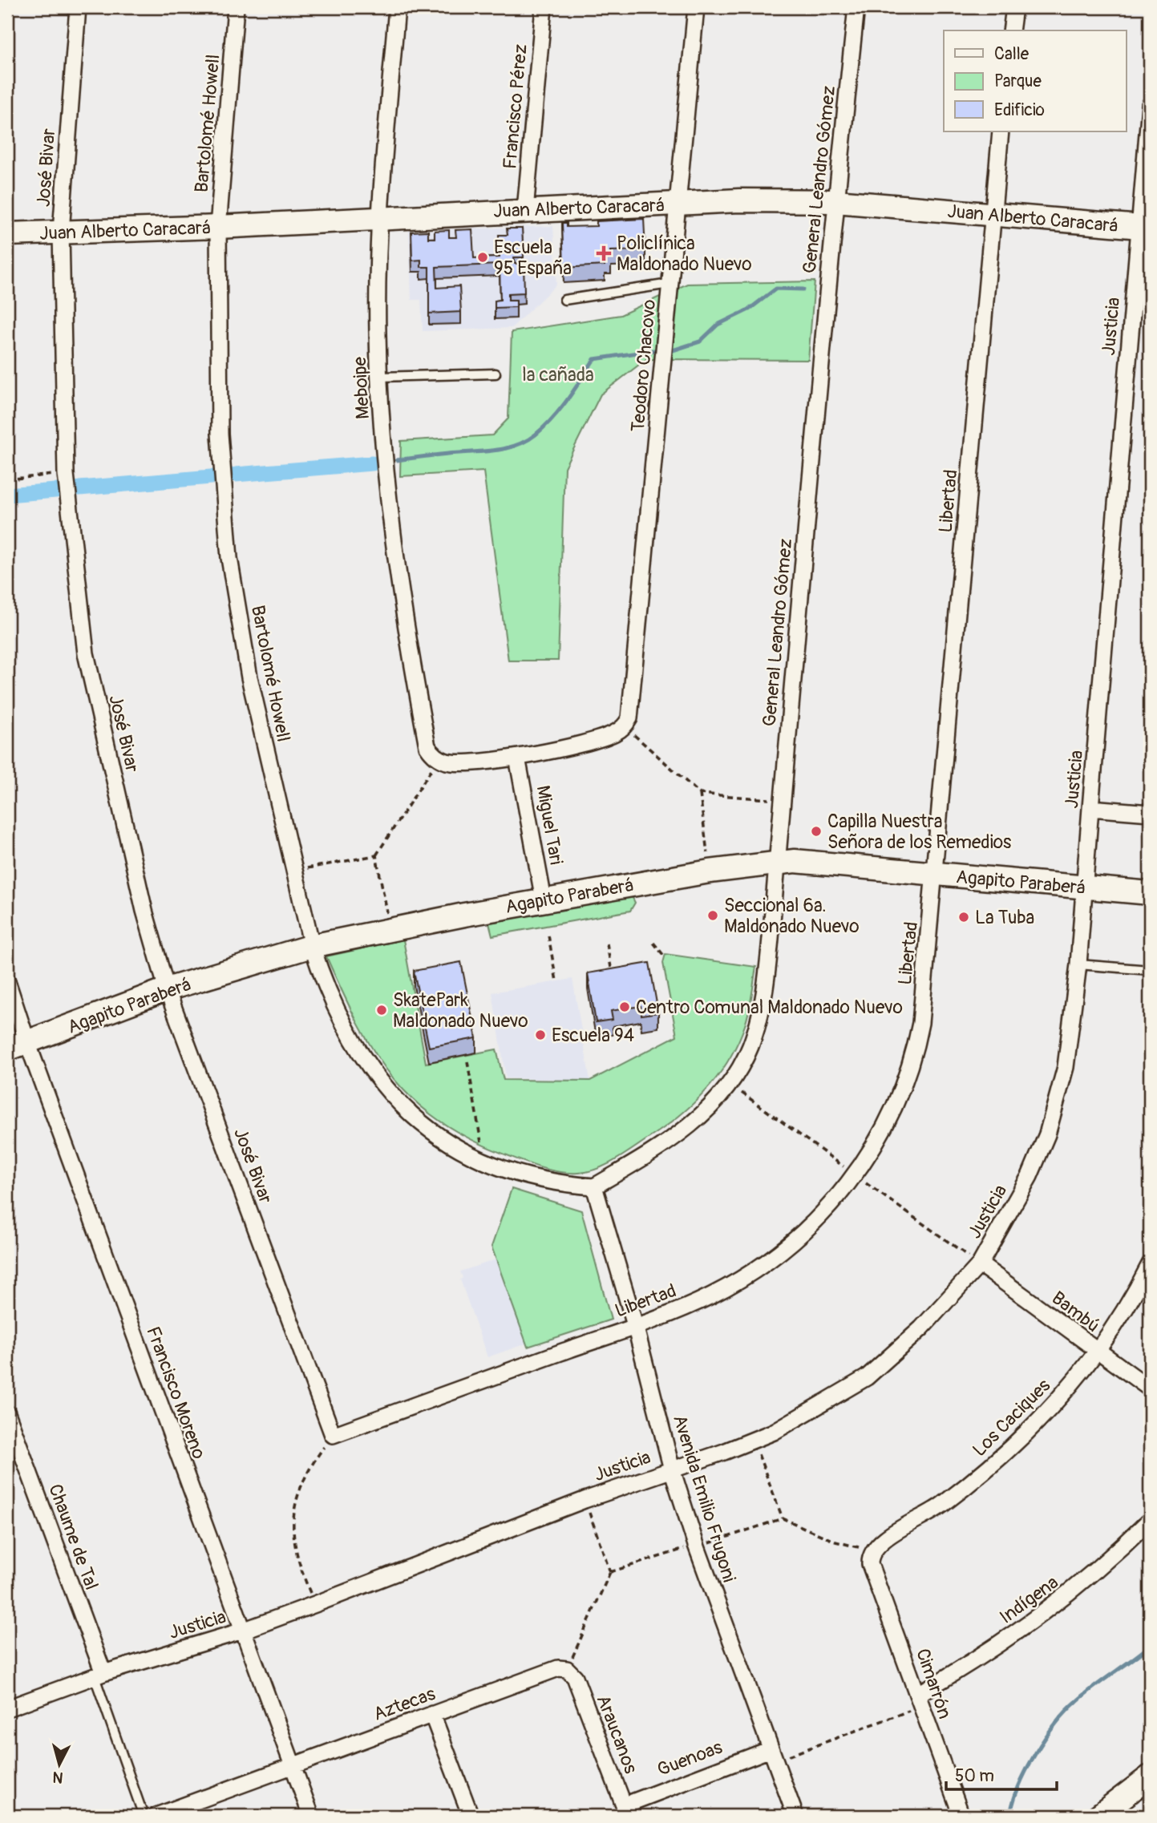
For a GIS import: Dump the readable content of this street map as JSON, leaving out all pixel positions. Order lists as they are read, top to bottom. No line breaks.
{"streets":{"street":["Francisco Pérez","Bartolomé Howell","José Bivar","General Leandro Gómez","Juan Alberto Caracará","Justicia","Teodoro Chacovo","Meboipe","Libertad","Miguel Tari","Agapito Paraberá","Bambú","Francisco Moreno","Los Caciques","Avenida Emilio Frugoni","Chaume de Tal","Indígena","Cimarrón","Aztecas","Araucanos","Guenoas"]},"crossings":[["Francisco Pérez","Juan Alberto Caracará"],["Bartolomé Howell","General Leandro Gómez"],["Bartolomé Howell","Juan Alberto Caracará"],["Bartolomé Howell","Agapito Paraberá"],["Bartolomé Howell","Avenida Emilio Frugoni"],["José Bivar","Juan Alberto Caracará"],["José Bivar","Libertad"],["José Bivar","Agapito Paraberá"],["General Leandro Gómez","Juan Alberto Caracará"],["General Leandro Gómez","Agapito Paraberá"],["General Leandro Gómez","Avenida Emilio Frugoni"],["Juan Alberto Caracará","Justicia"],["Juan Alberto Caracará","Teodoro Chacovo"],["Juan Alberto Caracará","Meboipe"],["Juan Alberto Caracará","Libertad"],["Justicia","Agapito Paraberá"],["Justicia","Bambú"],["Justicia","Francisco Moreno"],["Justicia","Avenida Emilio Frugoni"],["Justicia","Chaume de Tal"],["Libertad","Agapito Paraberá"],["Libertad","Avenida Emilio Frugoni"],["Miguel Tari","Agapito Paraberá"],["Agapito Paraberá","Francisco Moreno"],["Bambú","Los Caciques"],["Francisco Moreno","Aztecas"],["Los Caciques","Cimarrón"],["Avenida Emilio Frugoni","Guenoas"],["Indígena","Cimarrón"],["Aztecas","Araucanos"],["Araucanos","Guenoas"]],"parks":["la cañada"],"places":{"health":["Policlínica Maldonado Nuevo"],"other":["Escuela 95 España","Capilla Nuestra Señora de los Remedios","Seccional 6a. Maldonado Nuevo","La Tuba","Centro Comunal Maldonado Nuevo","SkatePark Maldonado Nuevo","Escuela 94"]},"legend":["Calle","Parque","Edificio"],"scale_bar":"50 m","north":"bottom"}
